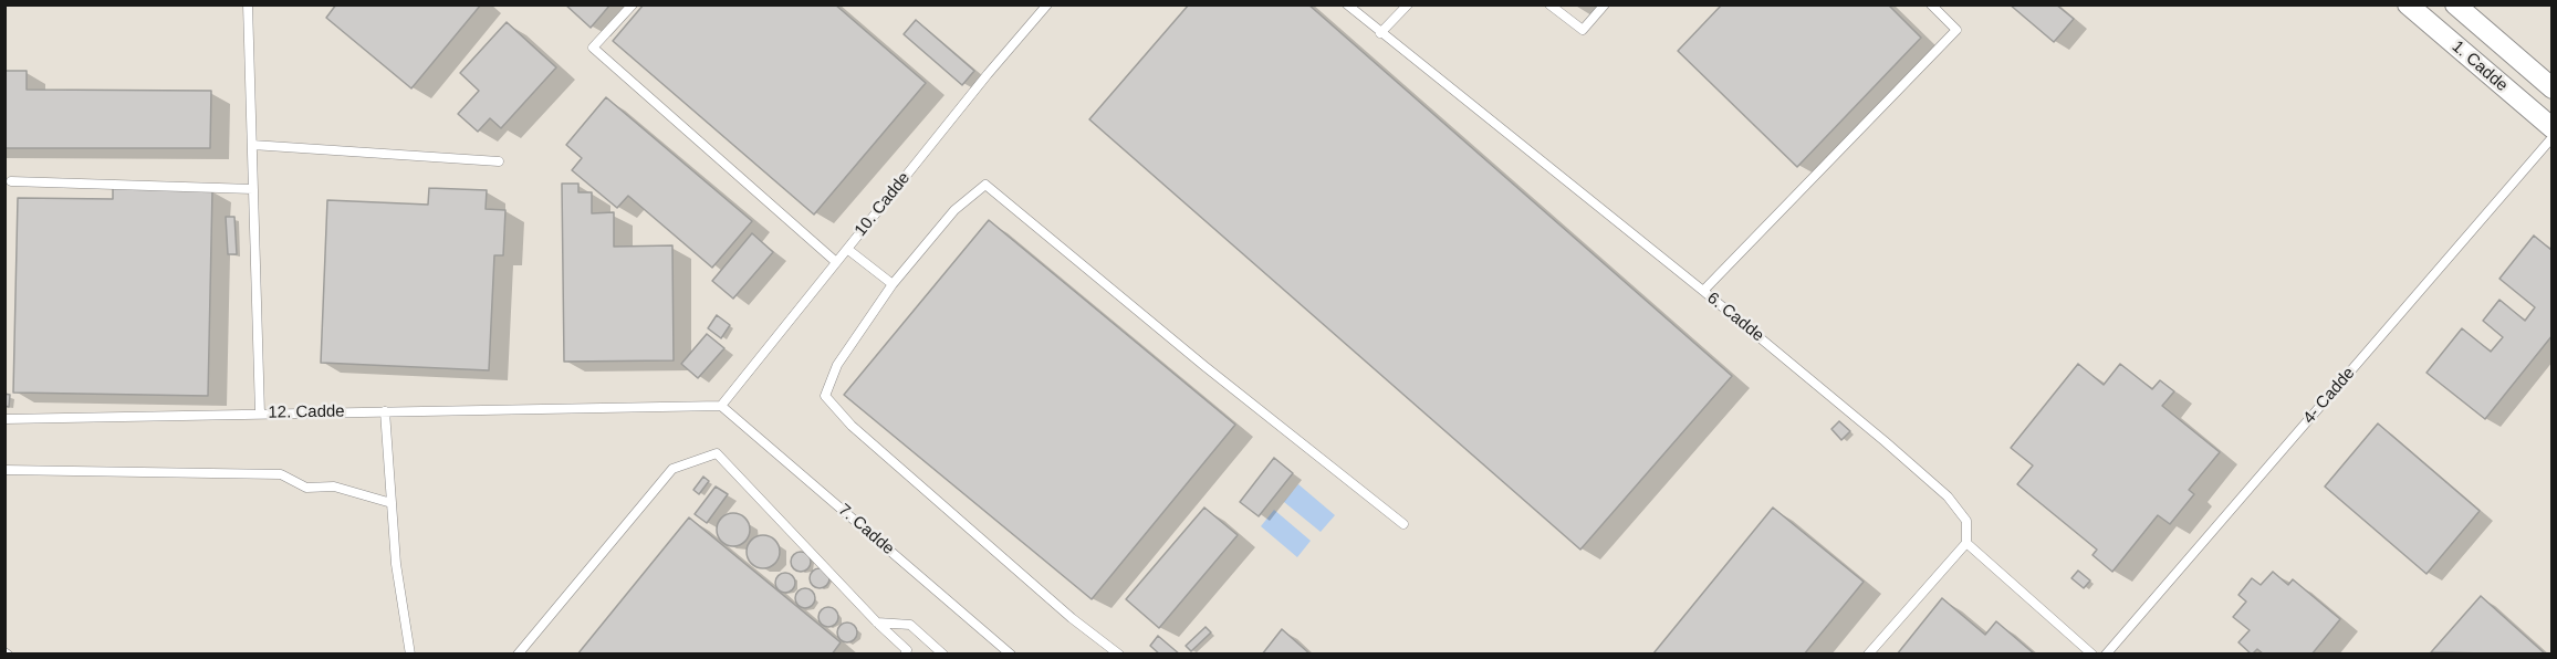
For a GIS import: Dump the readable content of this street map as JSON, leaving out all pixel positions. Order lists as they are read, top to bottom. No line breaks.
{"streets":{"street":["1. Cadde"],"lane":["10. Cadde","6. Cadde","4- Cadde","12. Cadde","7. Cadde"]},"crossings":[["10. Cadde","12. Cadde"],["10. Cadde","7. Cadde"],["12. Cadde","7. Cadde"]]}
